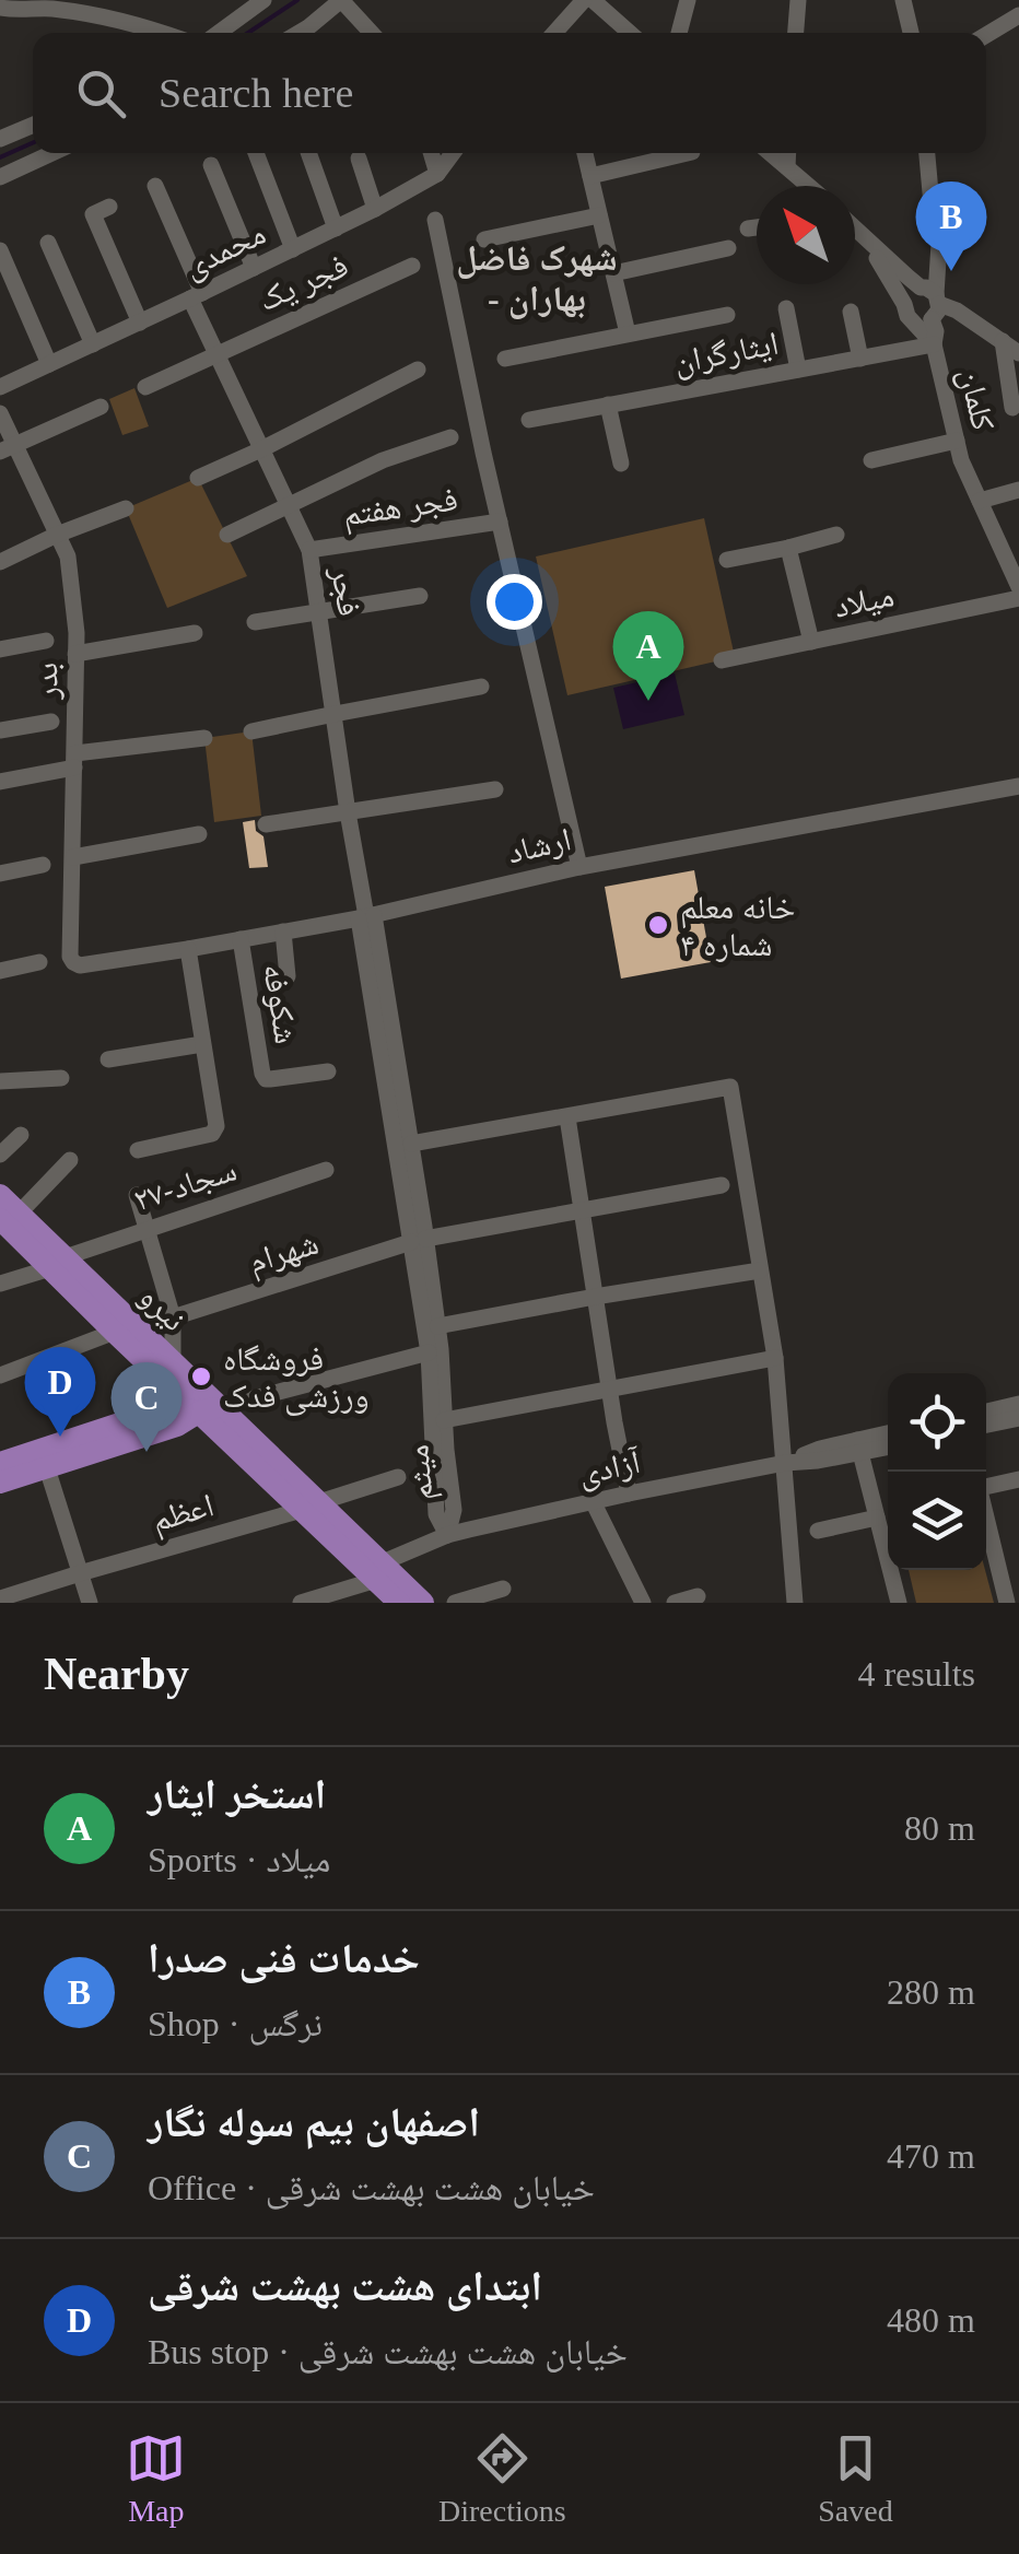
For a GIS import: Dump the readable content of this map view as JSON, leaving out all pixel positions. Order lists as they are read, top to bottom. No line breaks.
{"streets":{"main road":["نیرو"],"street":["محمدی","فجر یک","ایثارگران","کلمان","فجر هفتم","فجر","میلاد","بدر","ارشاد","شکوفه","۲۷-سجاد","شهرام","آزادی","میثم","اعظم"]},"crossings":[["محمدی","فجر"],["فجر یک","فجر"],["ایثارگران","کلمان"],["فجر هفتم","فجر"],["فجر","ارشاد"],["فجر","میثم"],["بدر","ارشاد"],["ارشاد","شکوفه"],["ارشاد","میثم"],["۲۷-سجاد","نیرو"],["شهرام","میثم"],["نیرو","آزادی"],["نیرو","اعظم"],["آزادی","میثم"]],"districts":["شهرک فاضل - بهاران"],"places":["خانه معلم شماره ۴","فروشگاه ورزشی فدک"],"north":"top left","page":{"search":"Search here","pins":["B","A","D","C"],"heading":["Nearby","4 results"],"list":[{"mark":"A","name":"استخر ایثار","note":"Sports · میلاد","value":"80 m"},{"mark":"B","name":"خدمات فنی صدرا","note":"Shop · نرگس","value":"280 m"},{"mark":"C","name":"اصفهان بیم سوله نگار","note":"Office · خیابان هشت بهشت شرقی","value":"470 m"},{"mark":"D","name":"ابتدای هشت بهشت شرقی","note":"Bus stop · خیابان هشت بهشت شرقی","value":"480 m"}],"nav":["Map","Directions","Saved"]}}
